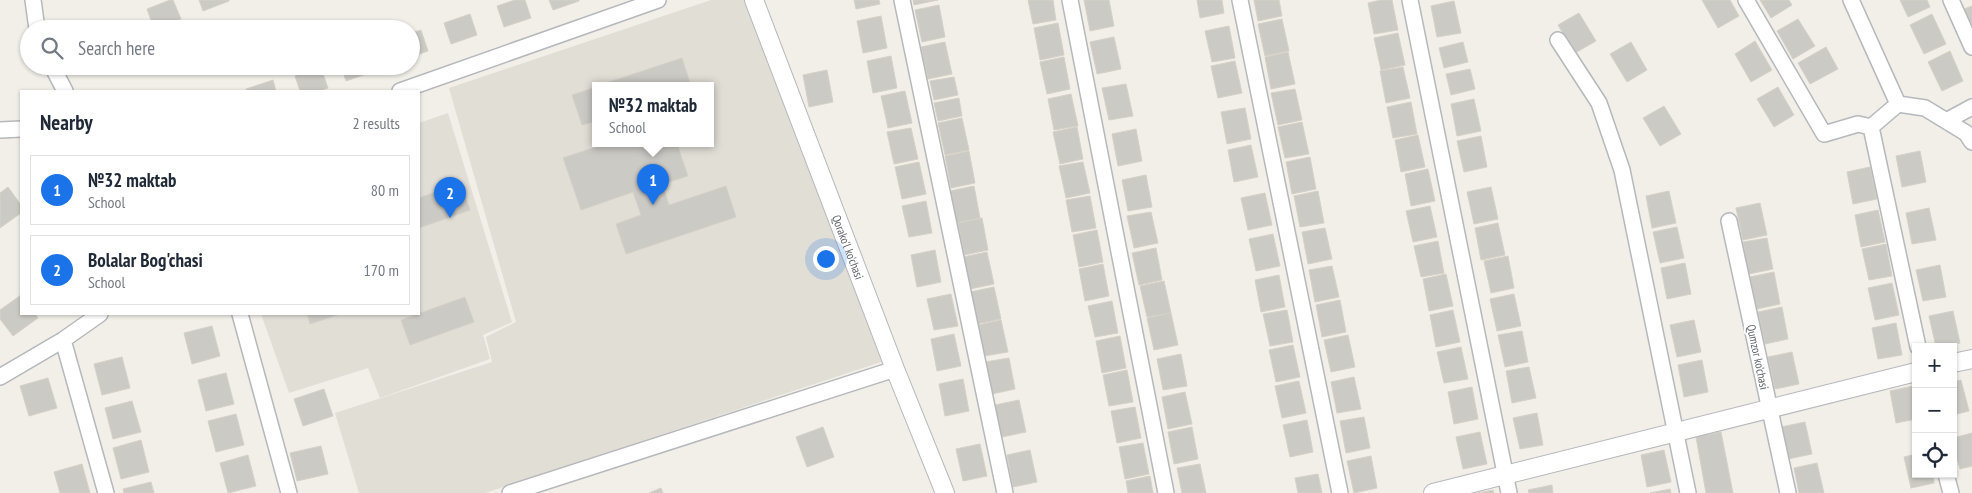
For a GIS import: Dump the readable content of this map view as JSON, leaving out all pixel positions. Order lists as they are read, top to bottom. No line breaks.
{"streets":{"street":["Qorako'l ko'chasi","Qumzor ko'chasi"]},"page":{"search":"Search here","popup":["№32 maktab","School"],"heading":["Nearby","2 results"],"list":[{"mark":"1","name":"№32 maktab","note":"School","value":"80 m"},{"mark":"2","name":"Bolalar Bog'chasi","note":"School","value":"170 m"}],"pins":["1","2"],"map_buttons":["+","−"]}}
